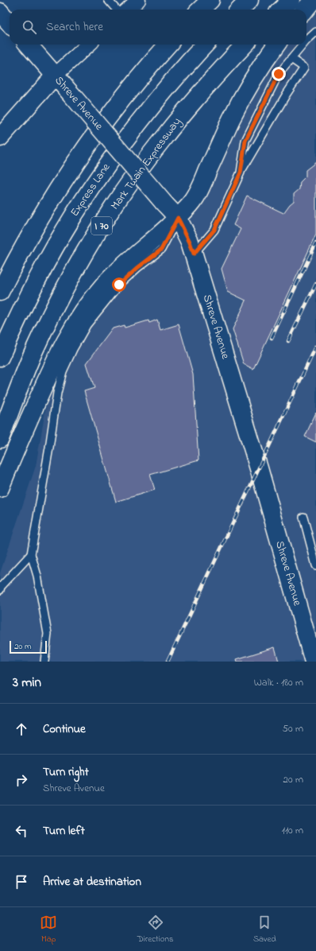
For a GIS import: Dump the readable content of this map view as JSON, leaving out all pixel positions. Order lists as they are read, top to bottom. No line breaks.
{"streets":{"main road":["Shreve Avenue","Mark Twain Expressway","Express Lane","I 70"]},"scale_bar":"20 m","page":{"search":"Search here","scale":"20 m","heading":["3 min","Walk · 180 m"],"list":[["Continue","50 m"],["Turn right","Shreve Avenue","20 m"],["Turn left","110 m"],"Arrive at destination"],"nav":["Map","Directions","Saved"]}}
